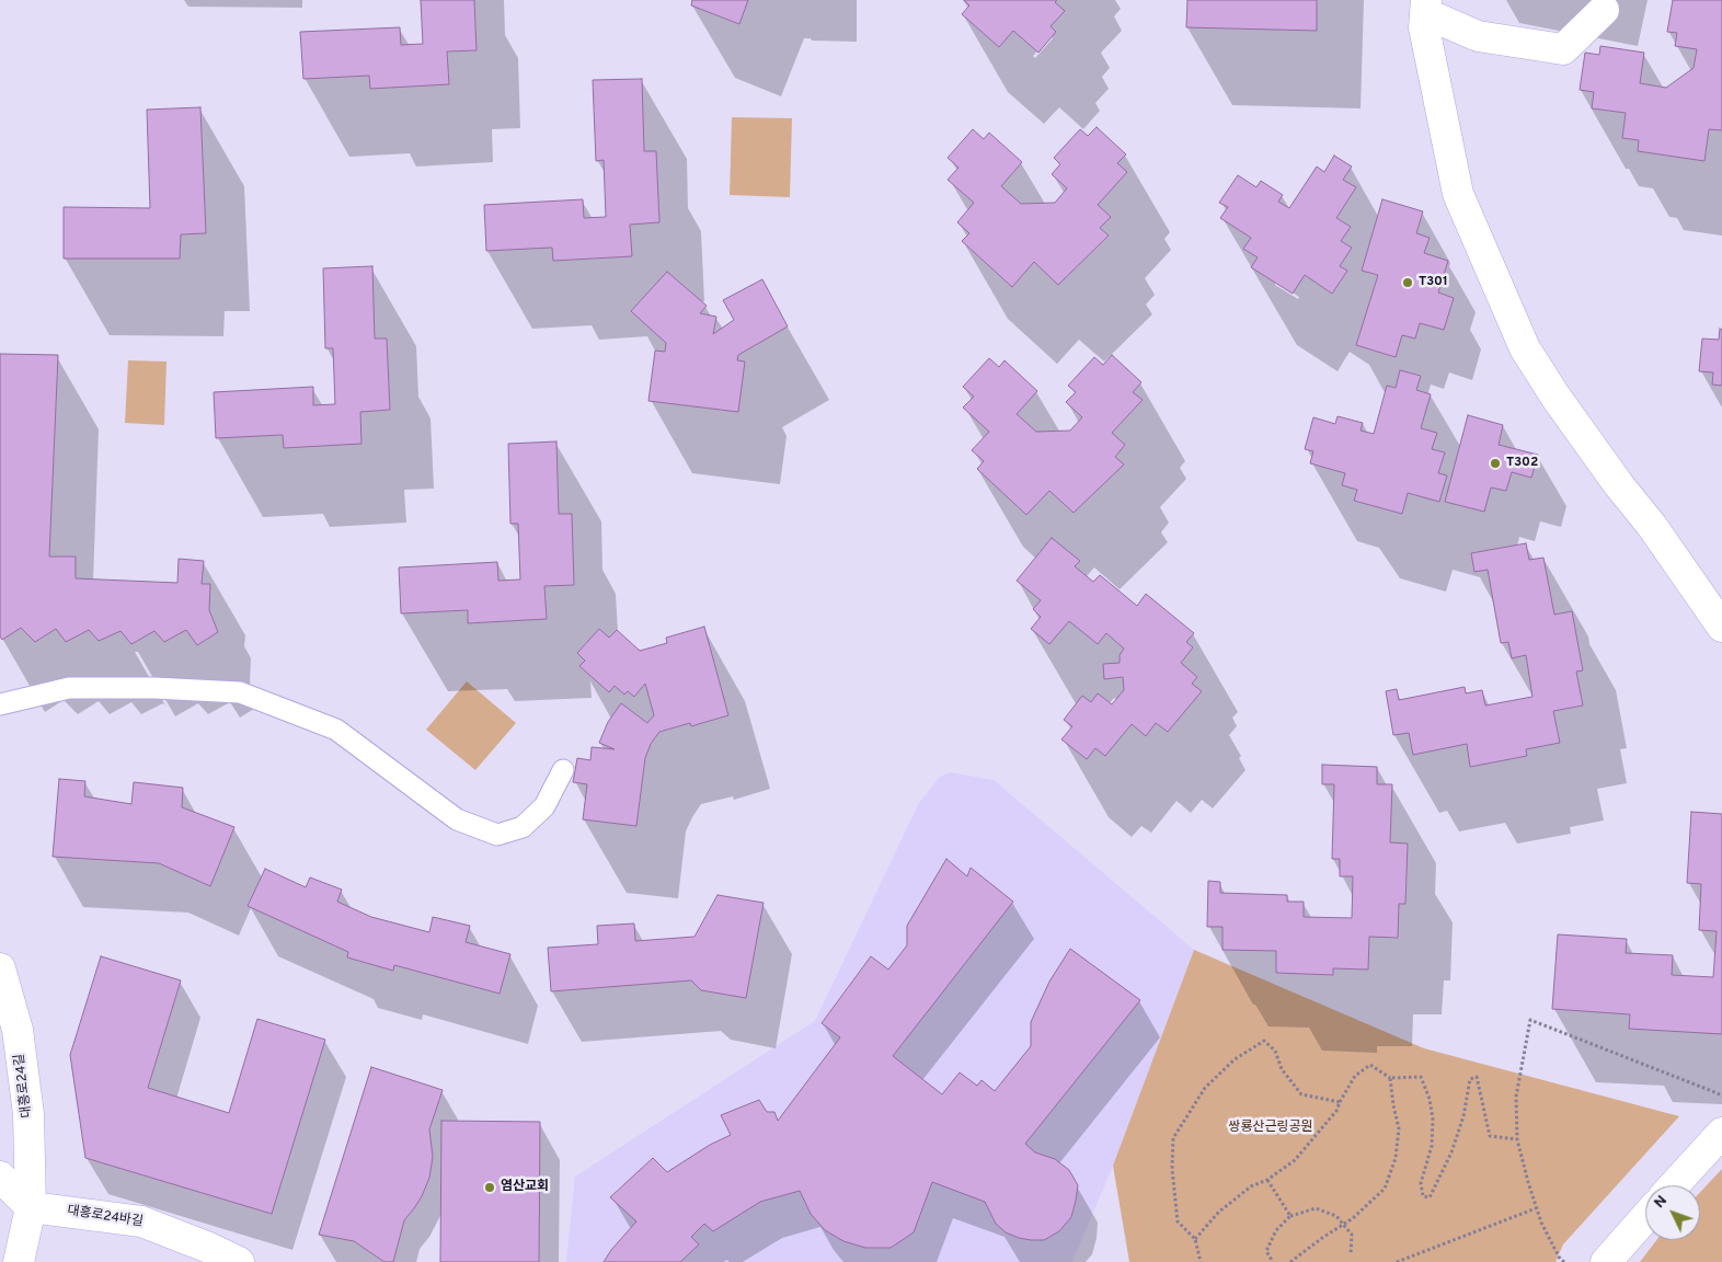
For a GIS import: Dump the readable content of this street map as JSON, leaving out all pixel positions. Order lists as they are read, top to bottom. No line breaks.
{"streets":{"street":["대흥로24길","대흥로24바길"]},"crossings":[["대흥로24길","대흥로24바길"]],"parks":["쌍룡산근링공원"],"places":["T301","T302","염산교회"],"north":"top left"}
